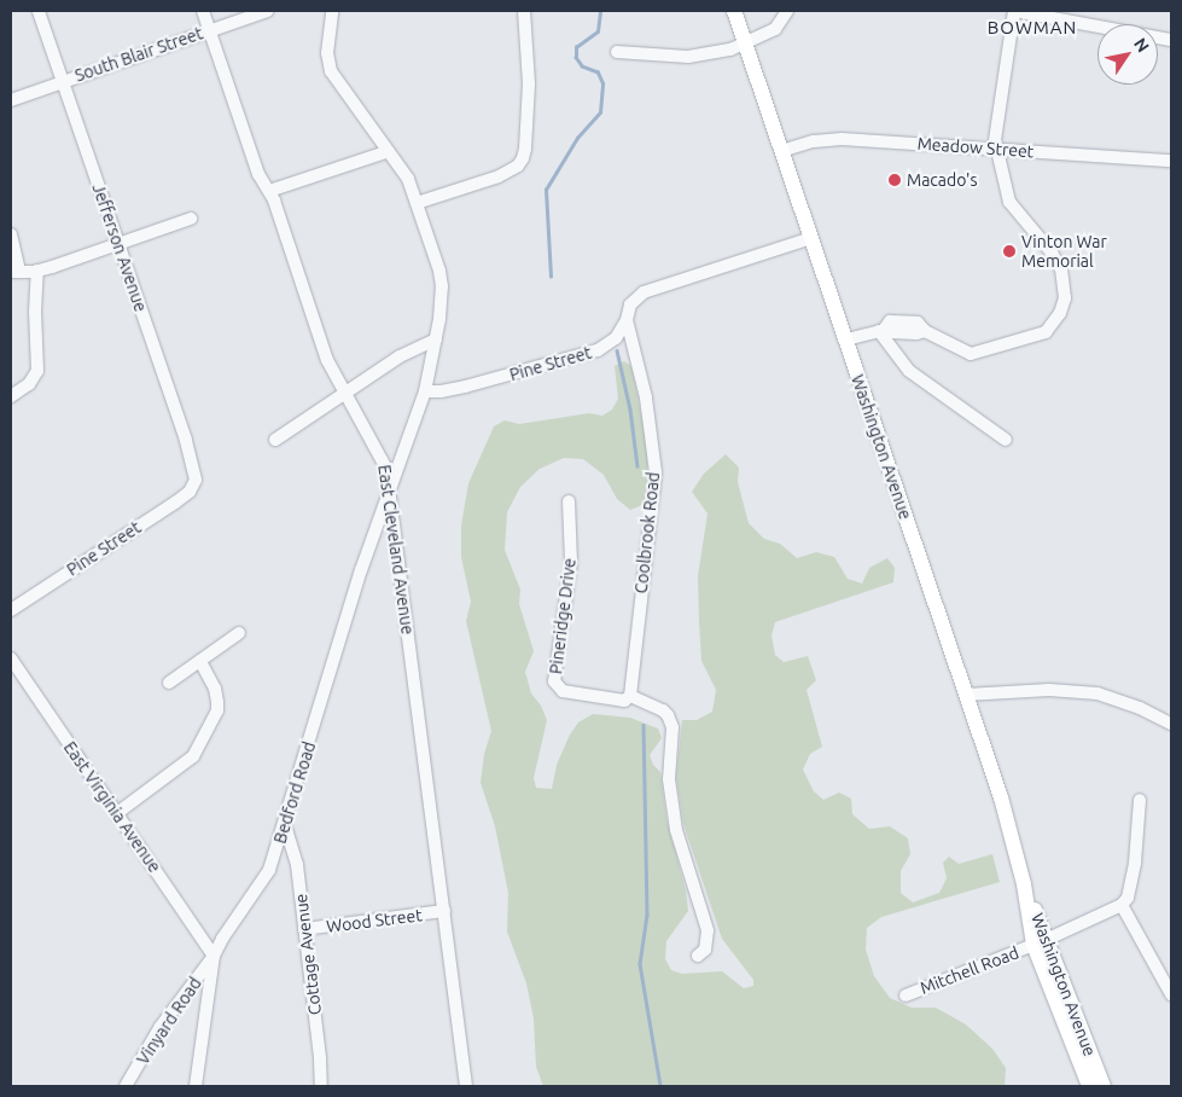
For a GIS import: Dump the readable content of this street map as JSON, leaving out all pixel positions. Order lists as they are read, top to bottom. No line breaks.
{"streets":{"main road":["Washington Avenue"],"street":["South Blair Street","Meadow Street","Jefferson Avenue","Pine Street","Coolbrook Road","East Cleveland Avenue","Pineridge Drive","Bedford Road","East Virginia Avenue","Wood Street","Cottage Avenue","Mitchell Road","Vinyard Road"]},"crossings":[["South Blair Street","Jefferson Avenue"],["South Blair Street","East Cleveland Avenue"],["Meadow Street","Washington Avenue"],["Jefferson Avenue","Pine Street"],["Pine Street","Coolbrook Road"],["Pine Street","Bedford Road"],["Washington Avenue","Mitchell Road"],["Coolbrook Road","Pineridge Drive"],["East Cleveland Avenue","Bedford Road"],["East Cleveland Avenue","Wood Street"],["Bedford Road","East Virginia Avenue"],["Bedford Road","Cottage Avenue"],["Bedford Road","Vinyard Road"],["East Virginia Avenue","Vinyard Road"],["Wood Street","Cottage Avenue"]],"districts":["BOWMAN"],"places":["Macado's","Vinton War Memorial"],"north":"top right"}
